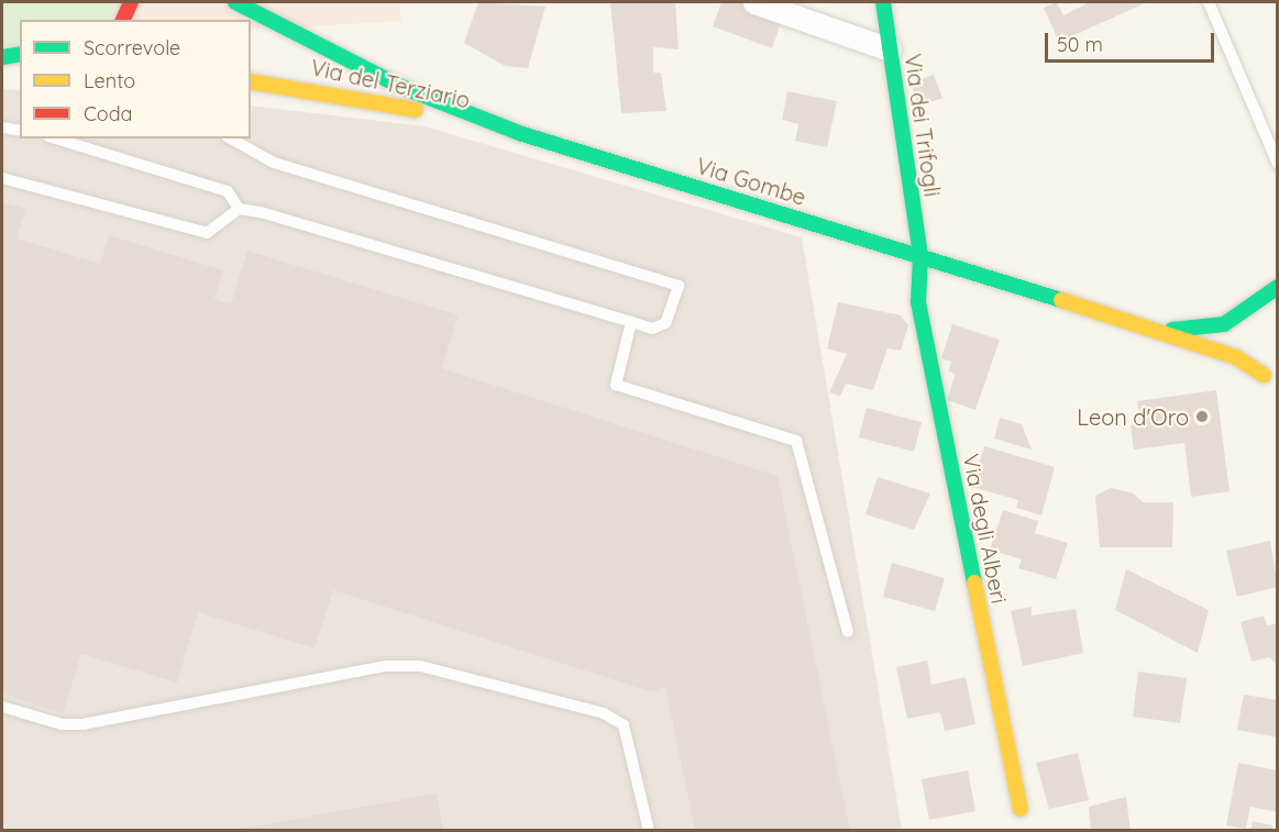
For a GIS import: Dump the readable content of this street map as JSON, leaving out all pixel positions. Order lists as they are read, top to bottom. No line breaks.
{"streets":{"main road":["Via del Terziario","Via dei Trifogli","Via Gombe","Via degli Alberi"]},"crossings":[["Via del Terziario","Via Gombe"],["Via dei Trifogli","Via Gombe"],["Via dei Trifogli","Via degli Alberi"],["Via Gombe","Via degli Alberi"]],"places":["Leon d'Oro"],"legend":["Scorrevole","Lento","Coda"],"scale_bar":"50 m"}
